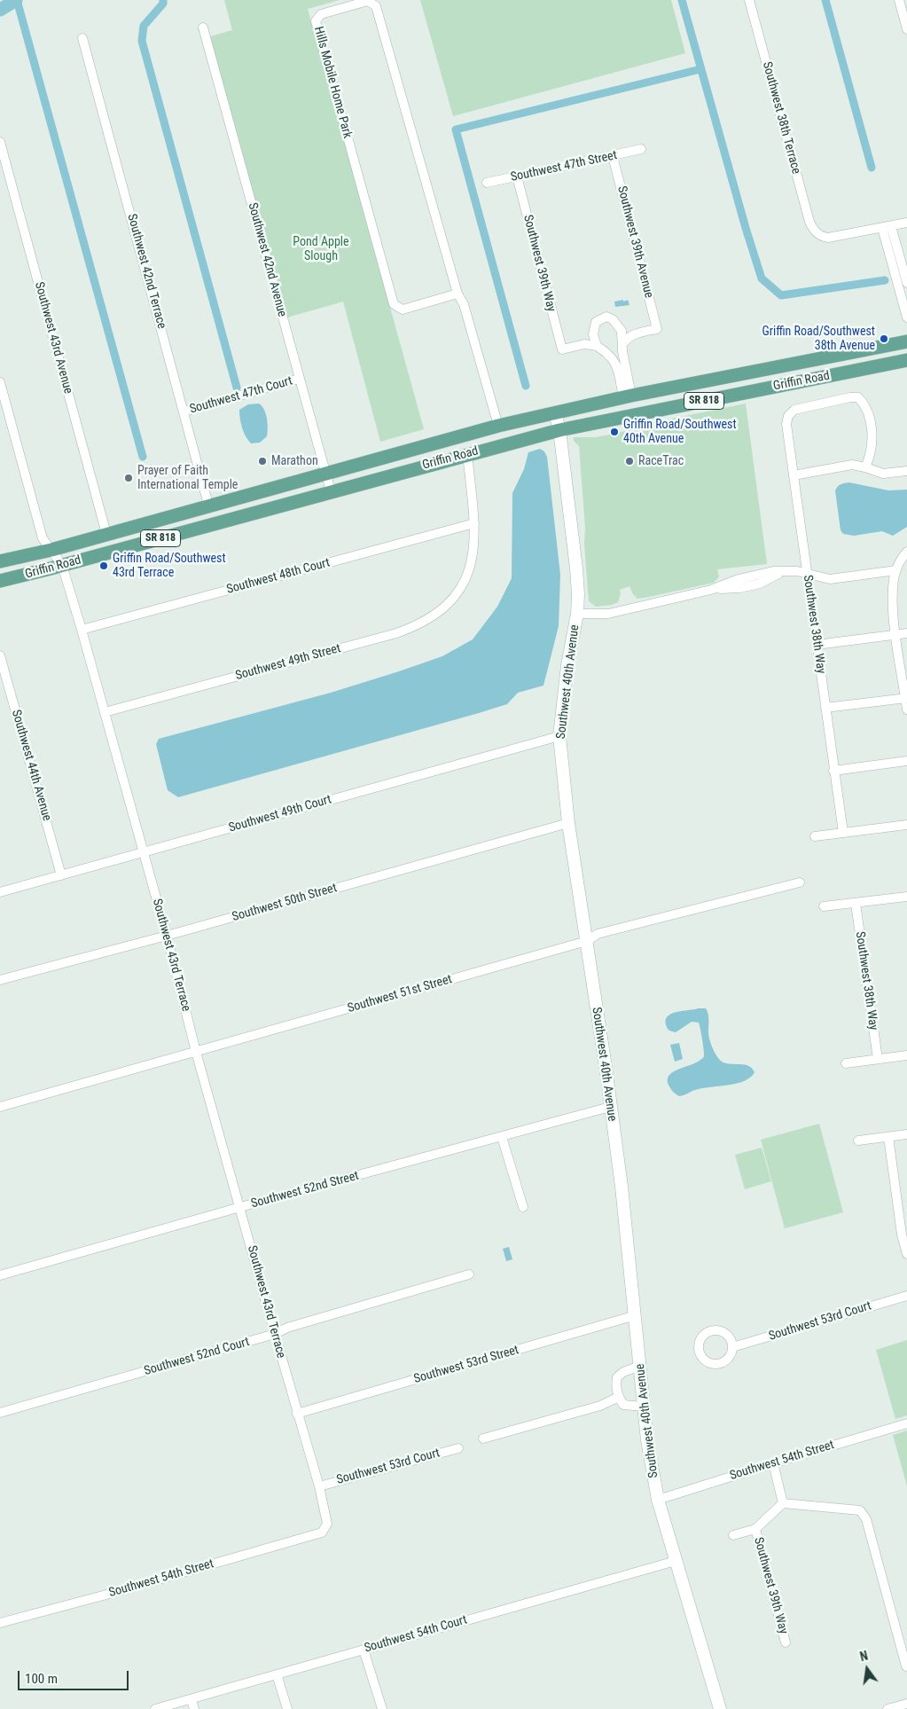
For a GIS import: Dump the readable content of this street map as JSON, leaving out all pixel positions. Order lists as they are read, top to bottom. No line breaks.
{"streets":{"main road":["Griffin Road","SR 818"],"street":["Hills Mobile Home Park","Southwest 38th Terrace","Southwest 47th Street","Southwest 39th Avenue","Southwest 42nd Avenue","Southwest 39th Way","Southwest 42nd Terrace","Southwest 43rd Avenue","Southwest 47th Court","Southwest 48th Court","Southwest 38th Way","Southwest 49th Street","Southwest 40th Avenue","Southwest 44th Avenue","Southwest 49th Court","Southwest 50th Street","Southwest 43rd Terrace","Southwest 51st Street","Southwest 52nd Street","Southwest 53rd Court","Southwest 52nd Court","Southwest 53rd Street","Southwest 54th Street","Southwest 54th Court"]},"crossings":[["Hills Mobile Home Park","Griffin Road"],["Southwest 47th Street","Southwest 39th Avenue"],["Southwest 47th Street","Southwest 39th Way"],["Southwest 42nd Avenue","Griffin Road"],["Southwest 42nd Avenue","Southwest 47th Court"],["Southwest 42nd Terrace","Griffin Road"],["Southwest 42nd Terrace","Southwest 47th Court"],["Southwest 43rd Avenue","Griffin Road"],["Griffin Road","Southwest 49th Street"],["Griffin Road","Southwest 40th Avenue"],["Griffin Road","Southwest 43rd Terrace"],["Southwest 48th Court","Southwest 49th Street"],["Southwest 48th Court","Southwest 43rd Terrace"],["Southwest 49th Street","Southwest 43rd Terrace"],["Southwest 40th Avenue","Southwest 49th Court"],["Southwest 40th Avenue","Southwest 50th Street"],["Southwest 40th Avenue","Southwest 51st Street"],["Southwest 40th Avenue","Southwest 52nd Street"],["Southwest 40th Avenue","Southwest 53rd Street"],["Southwest 40th Avenue","Southwest 54th Street"],["Southwest 40th Avenue","Southwest 54th Court"],["Southwest 44th Avenue","Southwest 49th Court"],["Southwest 49th Court","Southwest 43rd Terrace"],["Southwest 50th Street","Southwest 43rd Terrace"],["Southwest 43rd Terrace","Southwest 51st Street"],["Southwest 43rd Terrace","Southwest 52nd Street"],["Southwest 43rd Terrace","Southwest 53rd Court"],["Southwest 43rd Terrace","Southwest 52nd Court"],["Southwest 43rd Terrace","Southwest 53rd Street"],["Southwest 43rd Terrace","Southwest 54th Street"]],"parks":["Pond Apple Slough"],"places":["Griffin Road/Southwest 38th Avenue","Griffin Road/Southwest 40th Avenue","Marathon","RaceTrac","Prayer of Faith International Temple","Griffin Road/Southwest 43rd Terrace"],"scale_bar":"100 m","north":"top"}
